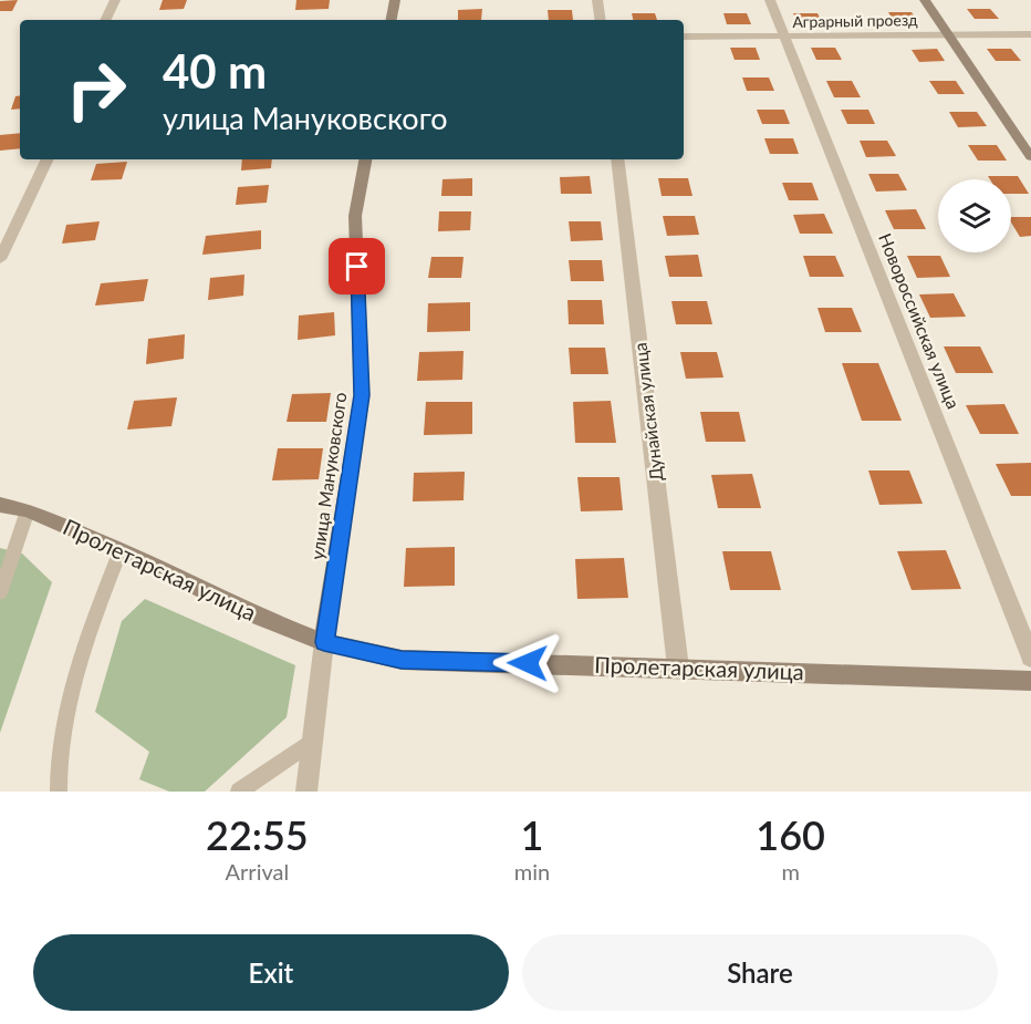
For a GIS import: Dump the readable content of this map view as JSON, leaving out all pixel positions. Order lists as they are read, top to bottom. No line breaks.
{"streets":{"street":["Аграрный проезд","Новороссийская улица","Дунайская улица","улица Мануковского","Пролетарская улица"]},"crossings":[["Аграрный проезд","Новороссийская улица"],["Дунайская улица","Пролетарская улица"],["улица Мануковского","Пролетарская улица"]],"page":{"turn":["40 m","улица Мануковского"],"eta":["22:55","Arrival","1","min","160","m"],"buttons":["Exit","Share"]}}
